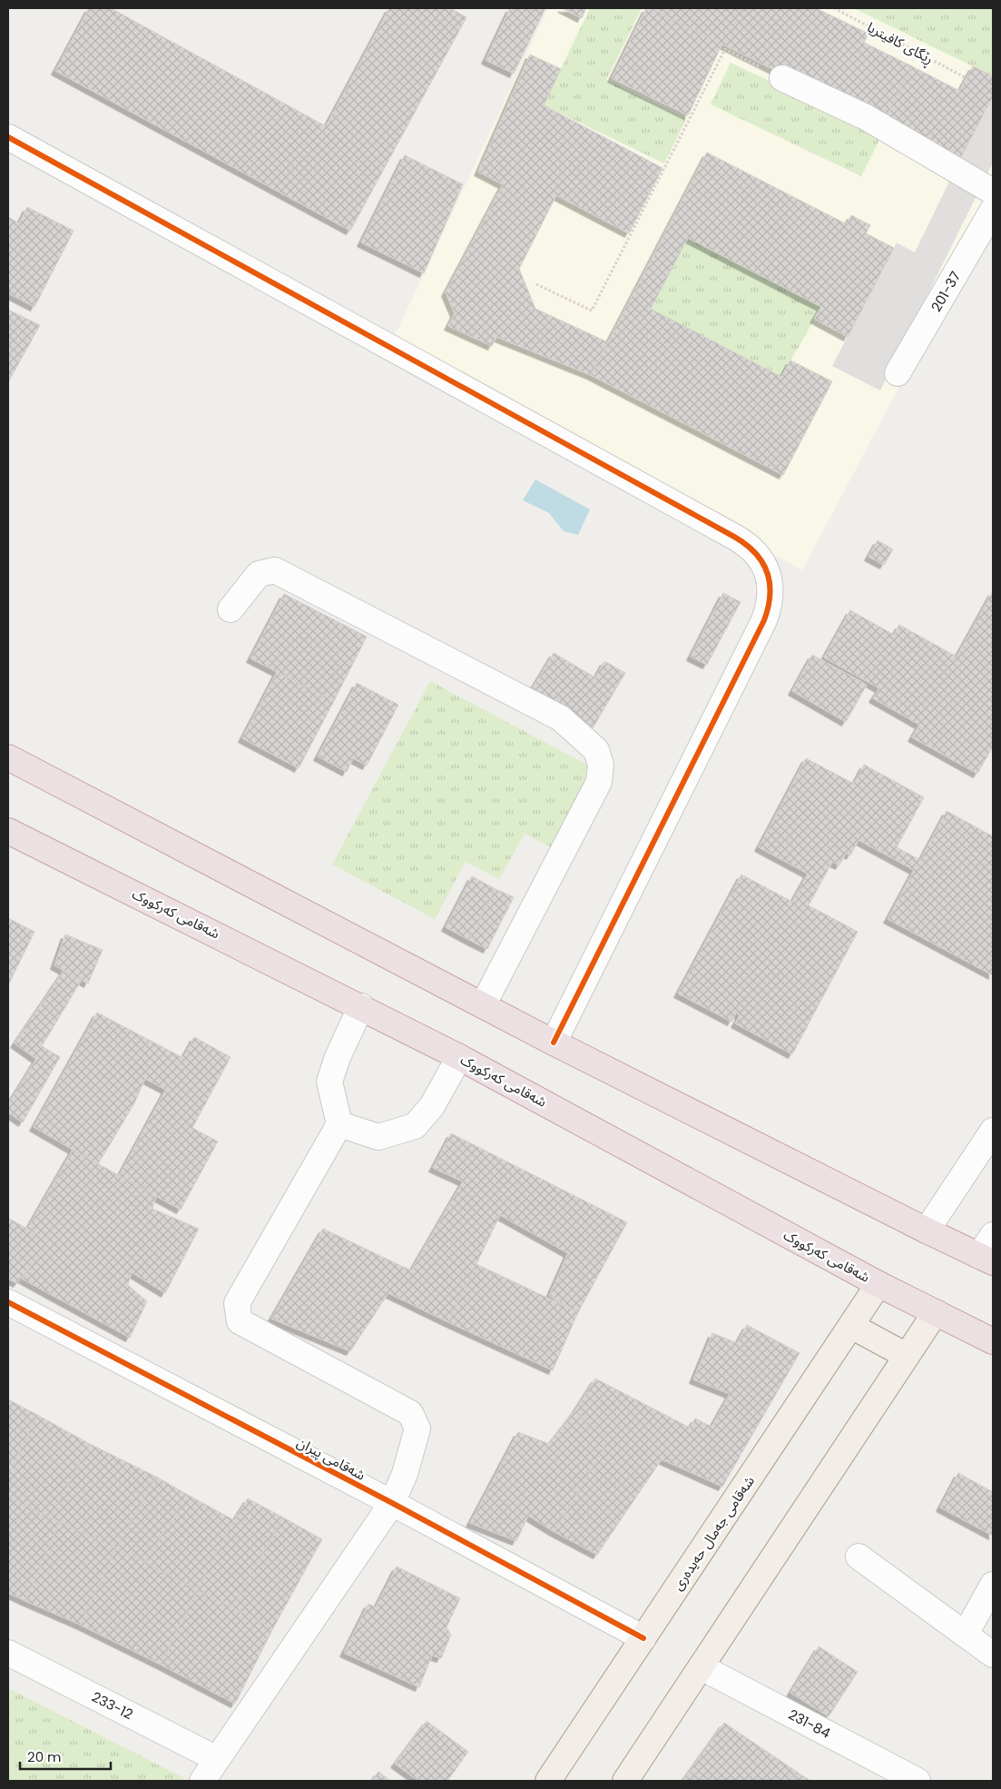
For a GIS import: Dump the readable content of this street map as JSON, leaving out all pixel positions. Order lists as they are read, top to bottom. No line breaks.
{"streets":{"highway":["شەقامی کەرکووک"],"main road":["شەقامی جەمال حەیدەری"],"street":["201-37","شەقامی پیران","233-12","231-84"],"path":["ڕێگای کافیتریا"]},"crossings":[["شەقامی کەرکووک","شەقامی جەمال حەیدەری"],["شەقامی پیران","شەقامی جەمال حەیدەری"]],"scale_bar":"20 m"}
